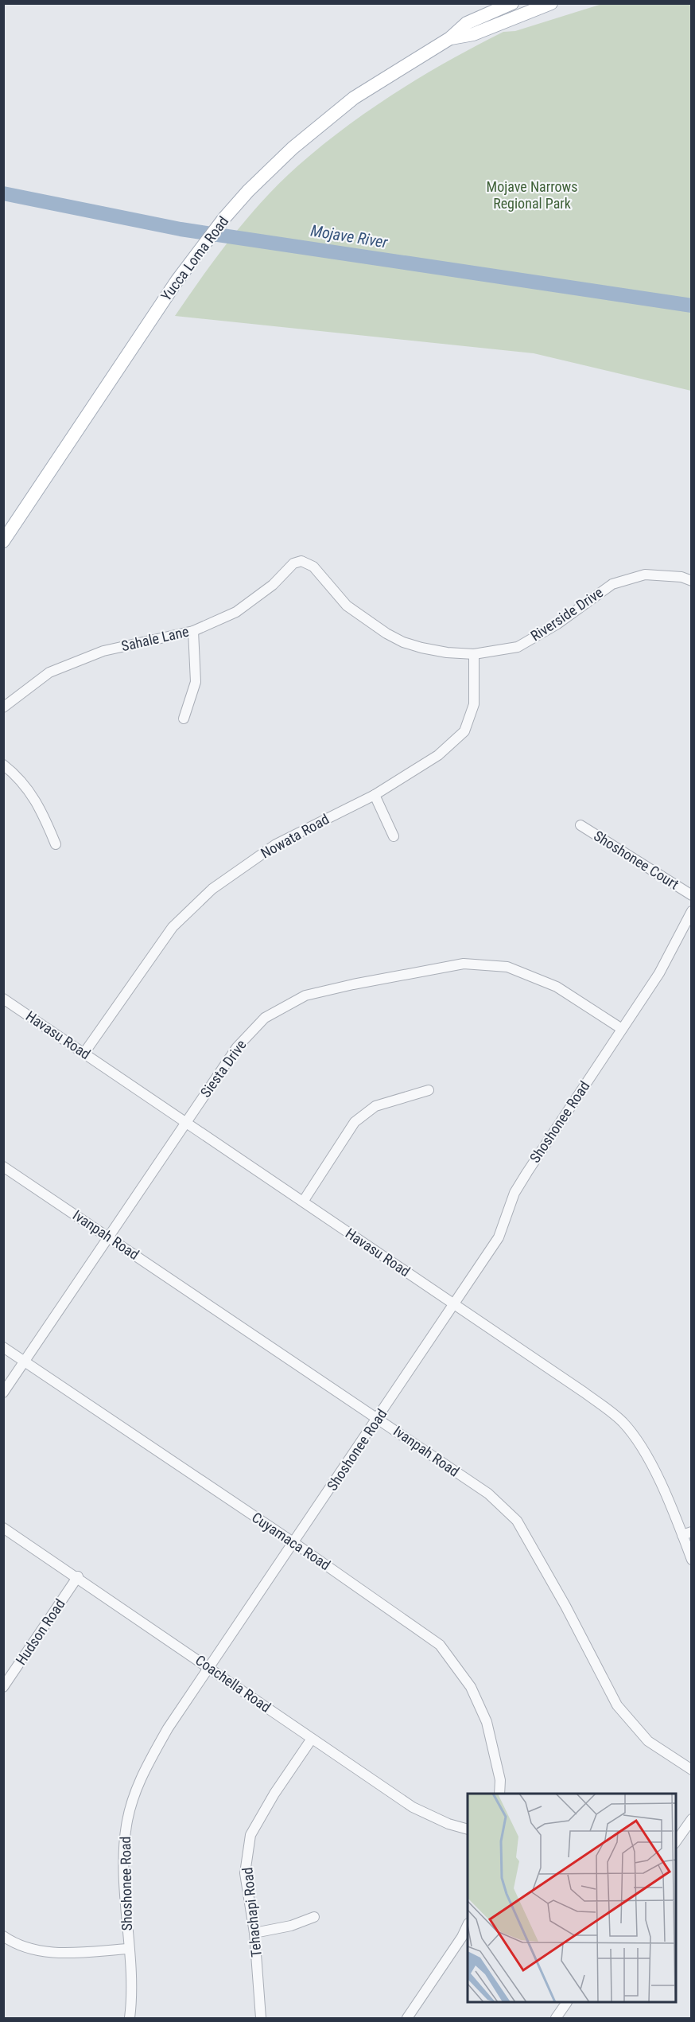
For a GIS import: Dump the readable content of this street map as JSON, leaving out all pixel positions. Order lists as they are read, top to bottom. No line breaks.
{"streets":{"main road":["Yucca Loma Road"],"street":["Riverside Drive","Sahale Lane","Nowata Road","Shoshonee Court","Havasu Road","Siesta Drive","Shoshonee Road","Ivanpah Road","Cuyamaca Road","Hudson Road","Coachella Road","Tehachapi Road"]},"crossings":[["Riverside Drive","Sahale Lane"],["Riverside Drive","Nowata Road"],["Nowata Road","Havasu Road"],["Havasu Road","Siesta Drive"],["Havasu Road","Shoshonee Road"],["Siesta Drive","Shoshonee Road"],["Siesta Drive","Ivanpah Road"],["Siesta Drive","Cuyamaca Road"],["Shoshonee Road","Ivanpah Road"],["Shoshonee Road","Cuyamaca Road"],["Shoshonee Road","Coachella Road"],["Hudson Road","Coachella Road"],["Coachella Road","Tehachapi Road"]],"water":["Mojave River"],"parks":["Mojave Narrows Regional Park"]}
